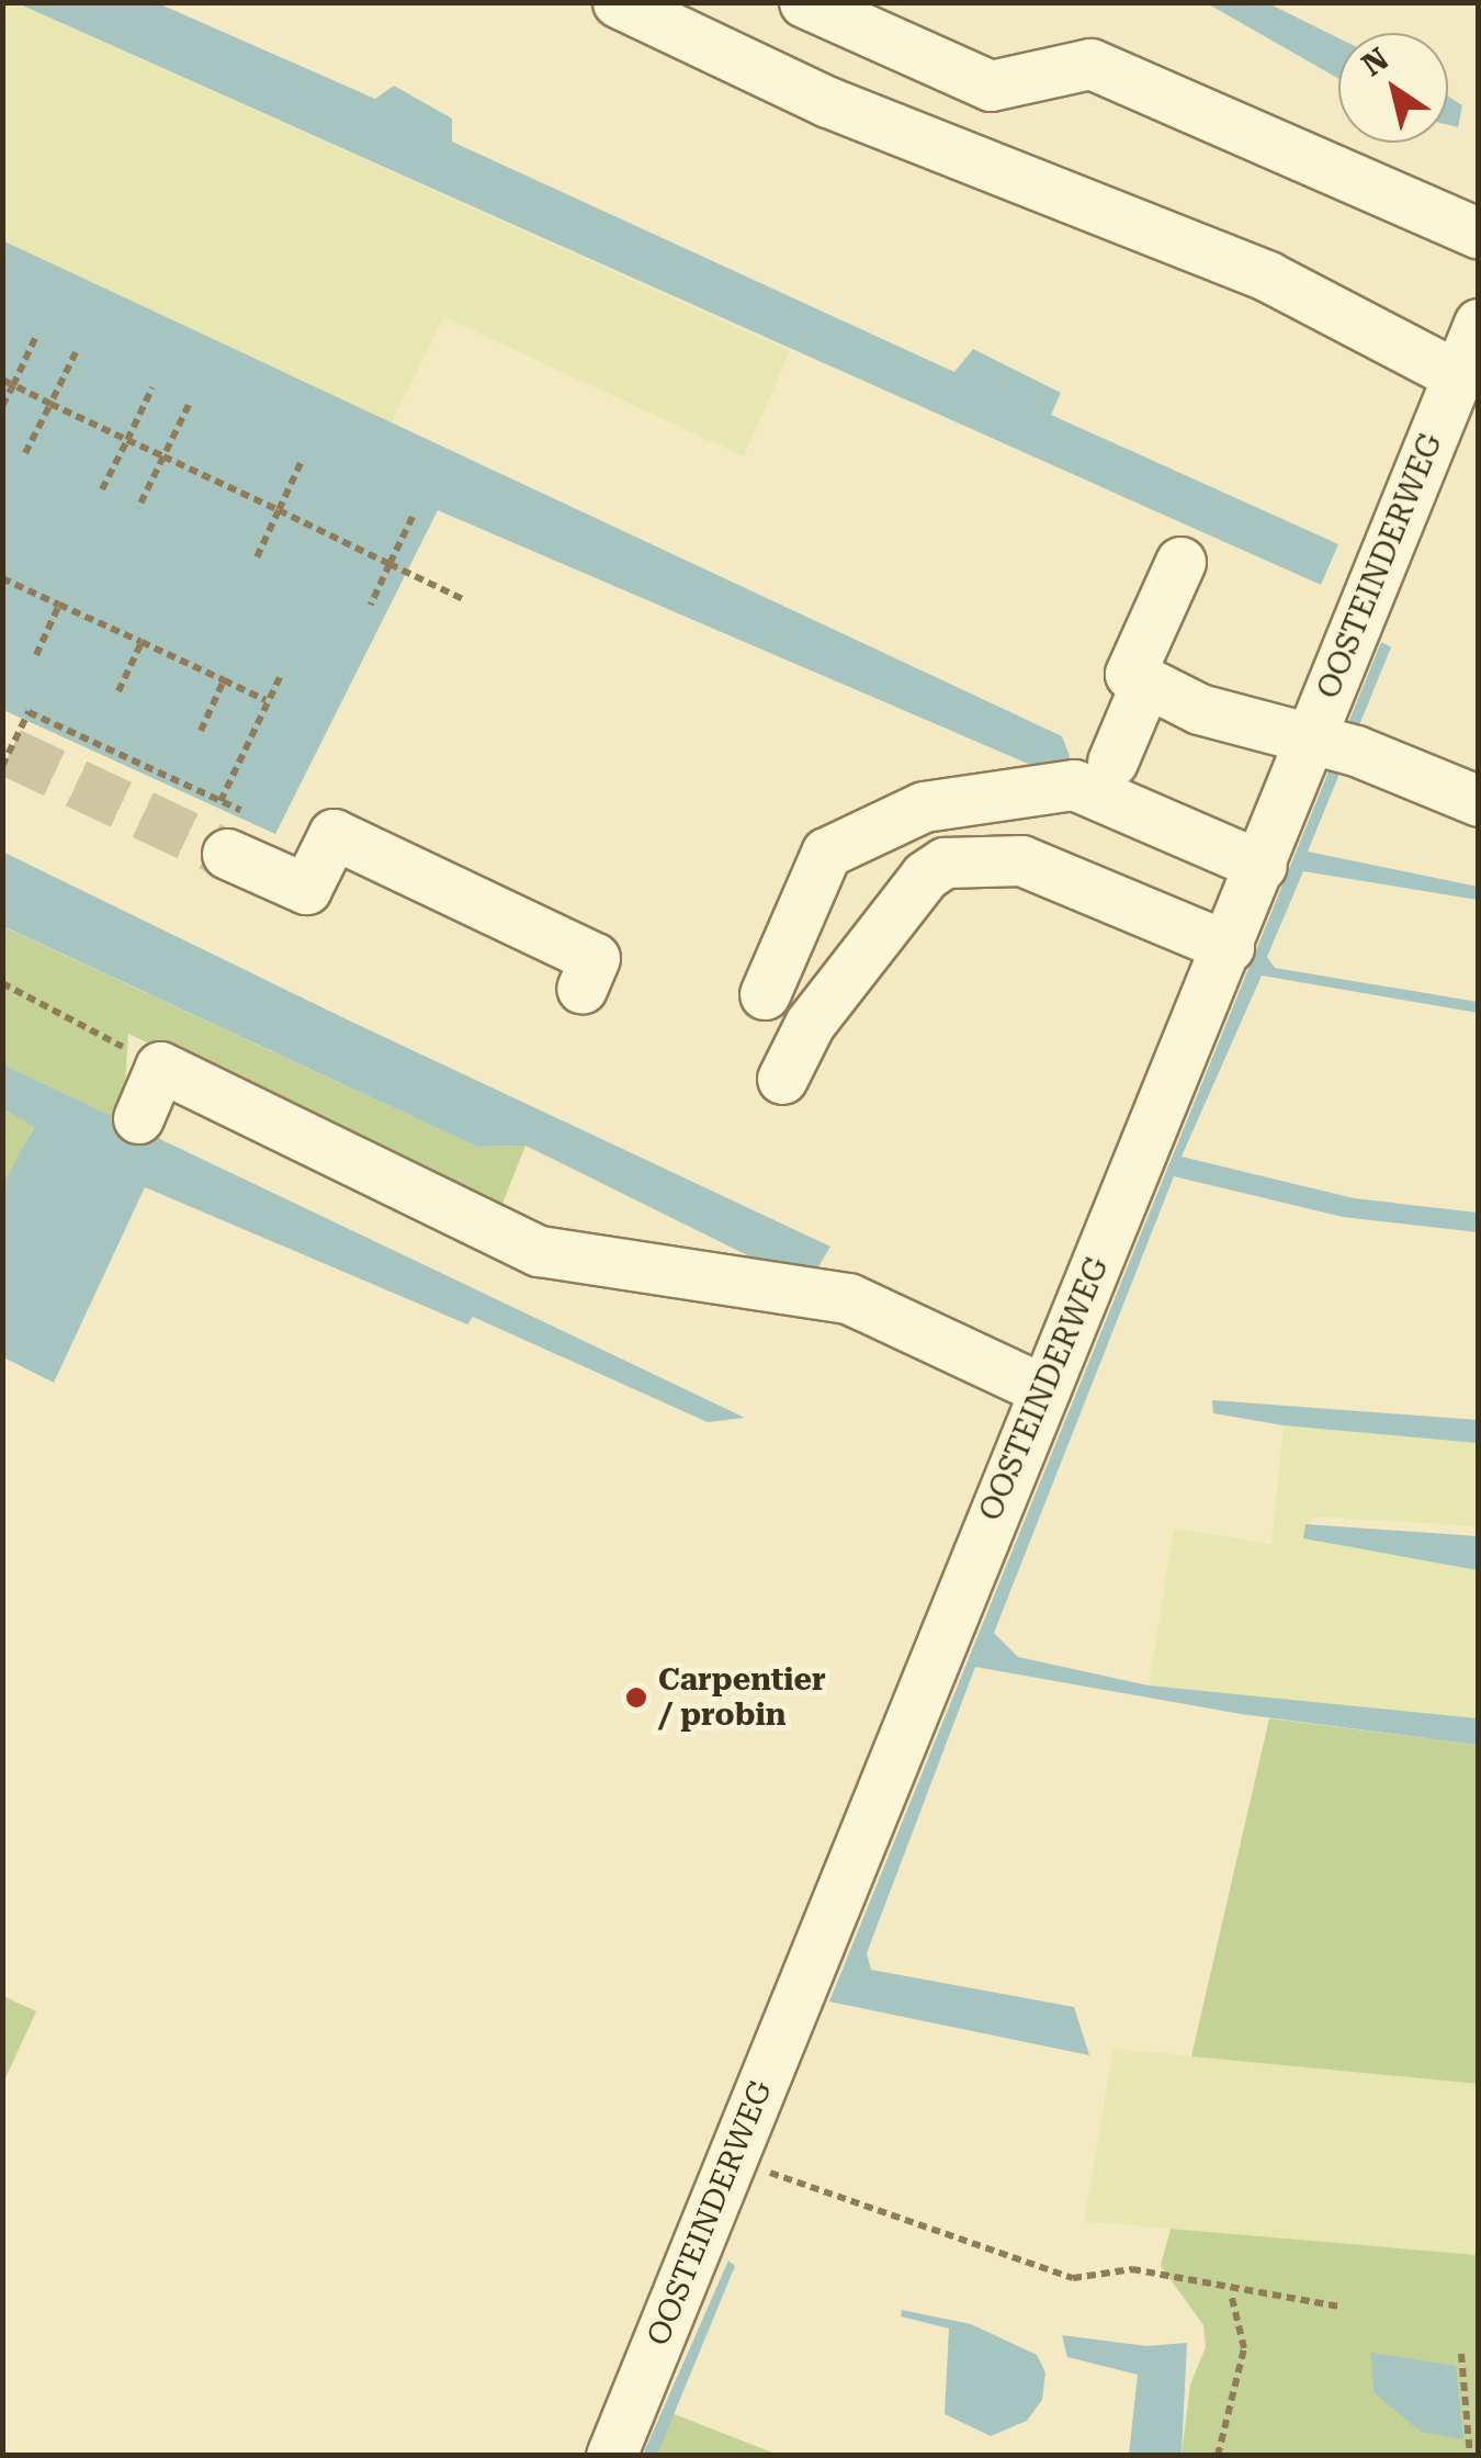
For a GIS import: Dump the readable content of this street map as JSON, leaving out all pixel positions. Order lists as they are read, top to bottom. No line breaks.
{"streets":{"street":["OOSTEINDERWEG"]},"places":["Carpentier / probin"],"north":"top left"}
